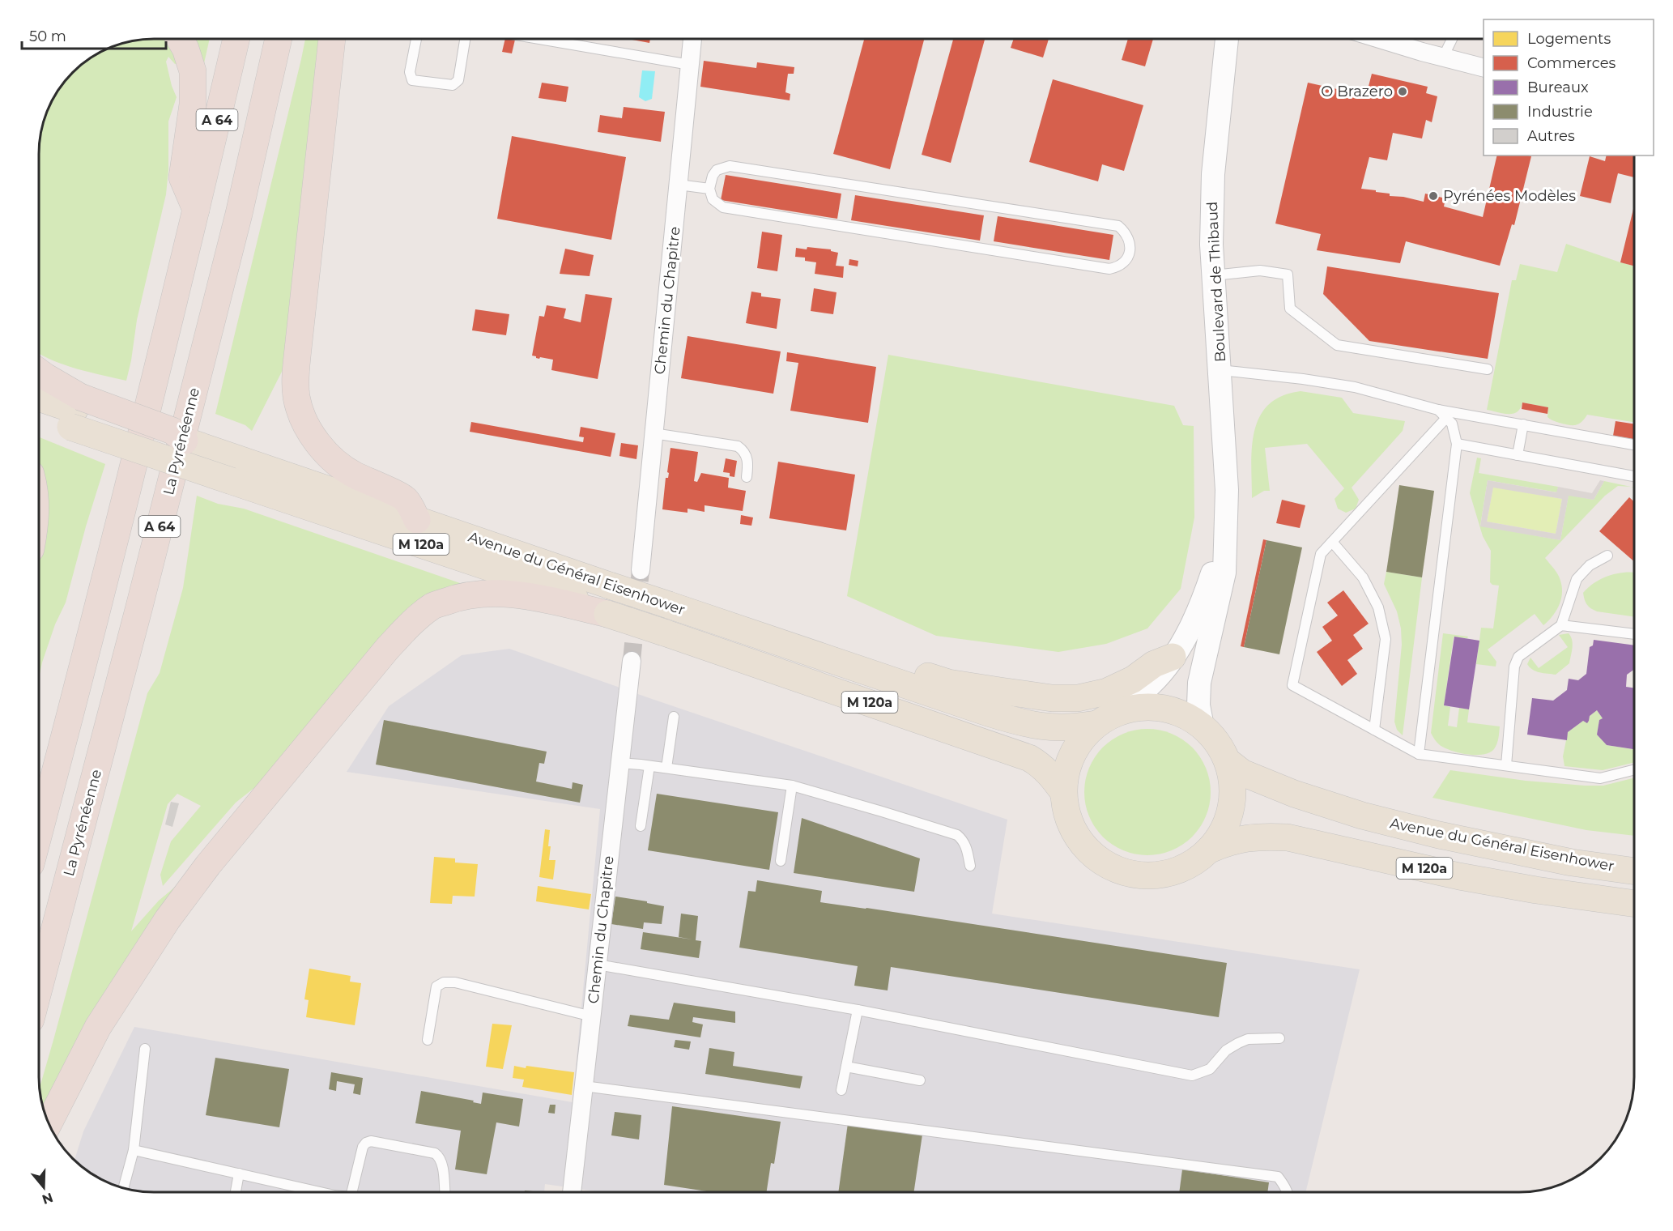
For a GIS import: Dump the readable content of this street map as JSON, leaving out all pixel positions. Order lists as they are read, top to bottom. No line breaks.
{"streets":{"highway":["A 64","La Pyrénéenne"],"main road":["M 120a","Avenue du Général Eisenhower"],"street":["Boulevard de Thibaud","Chemin du Chapitre"]},"crossings":[["Boulevard de Thibaud","M 120a"],["Boulevard de Thibaud","Avenue du Général Eisenhower"],["M 120a","Avenue du Général Eisenhower"]],"places":["O Brazero","Pyrénées Modèles"],"legend":["Logements","Commerces","Bureaux","Industrie","Autres"],"scale_bar":"50 m","north":"bottom"}
